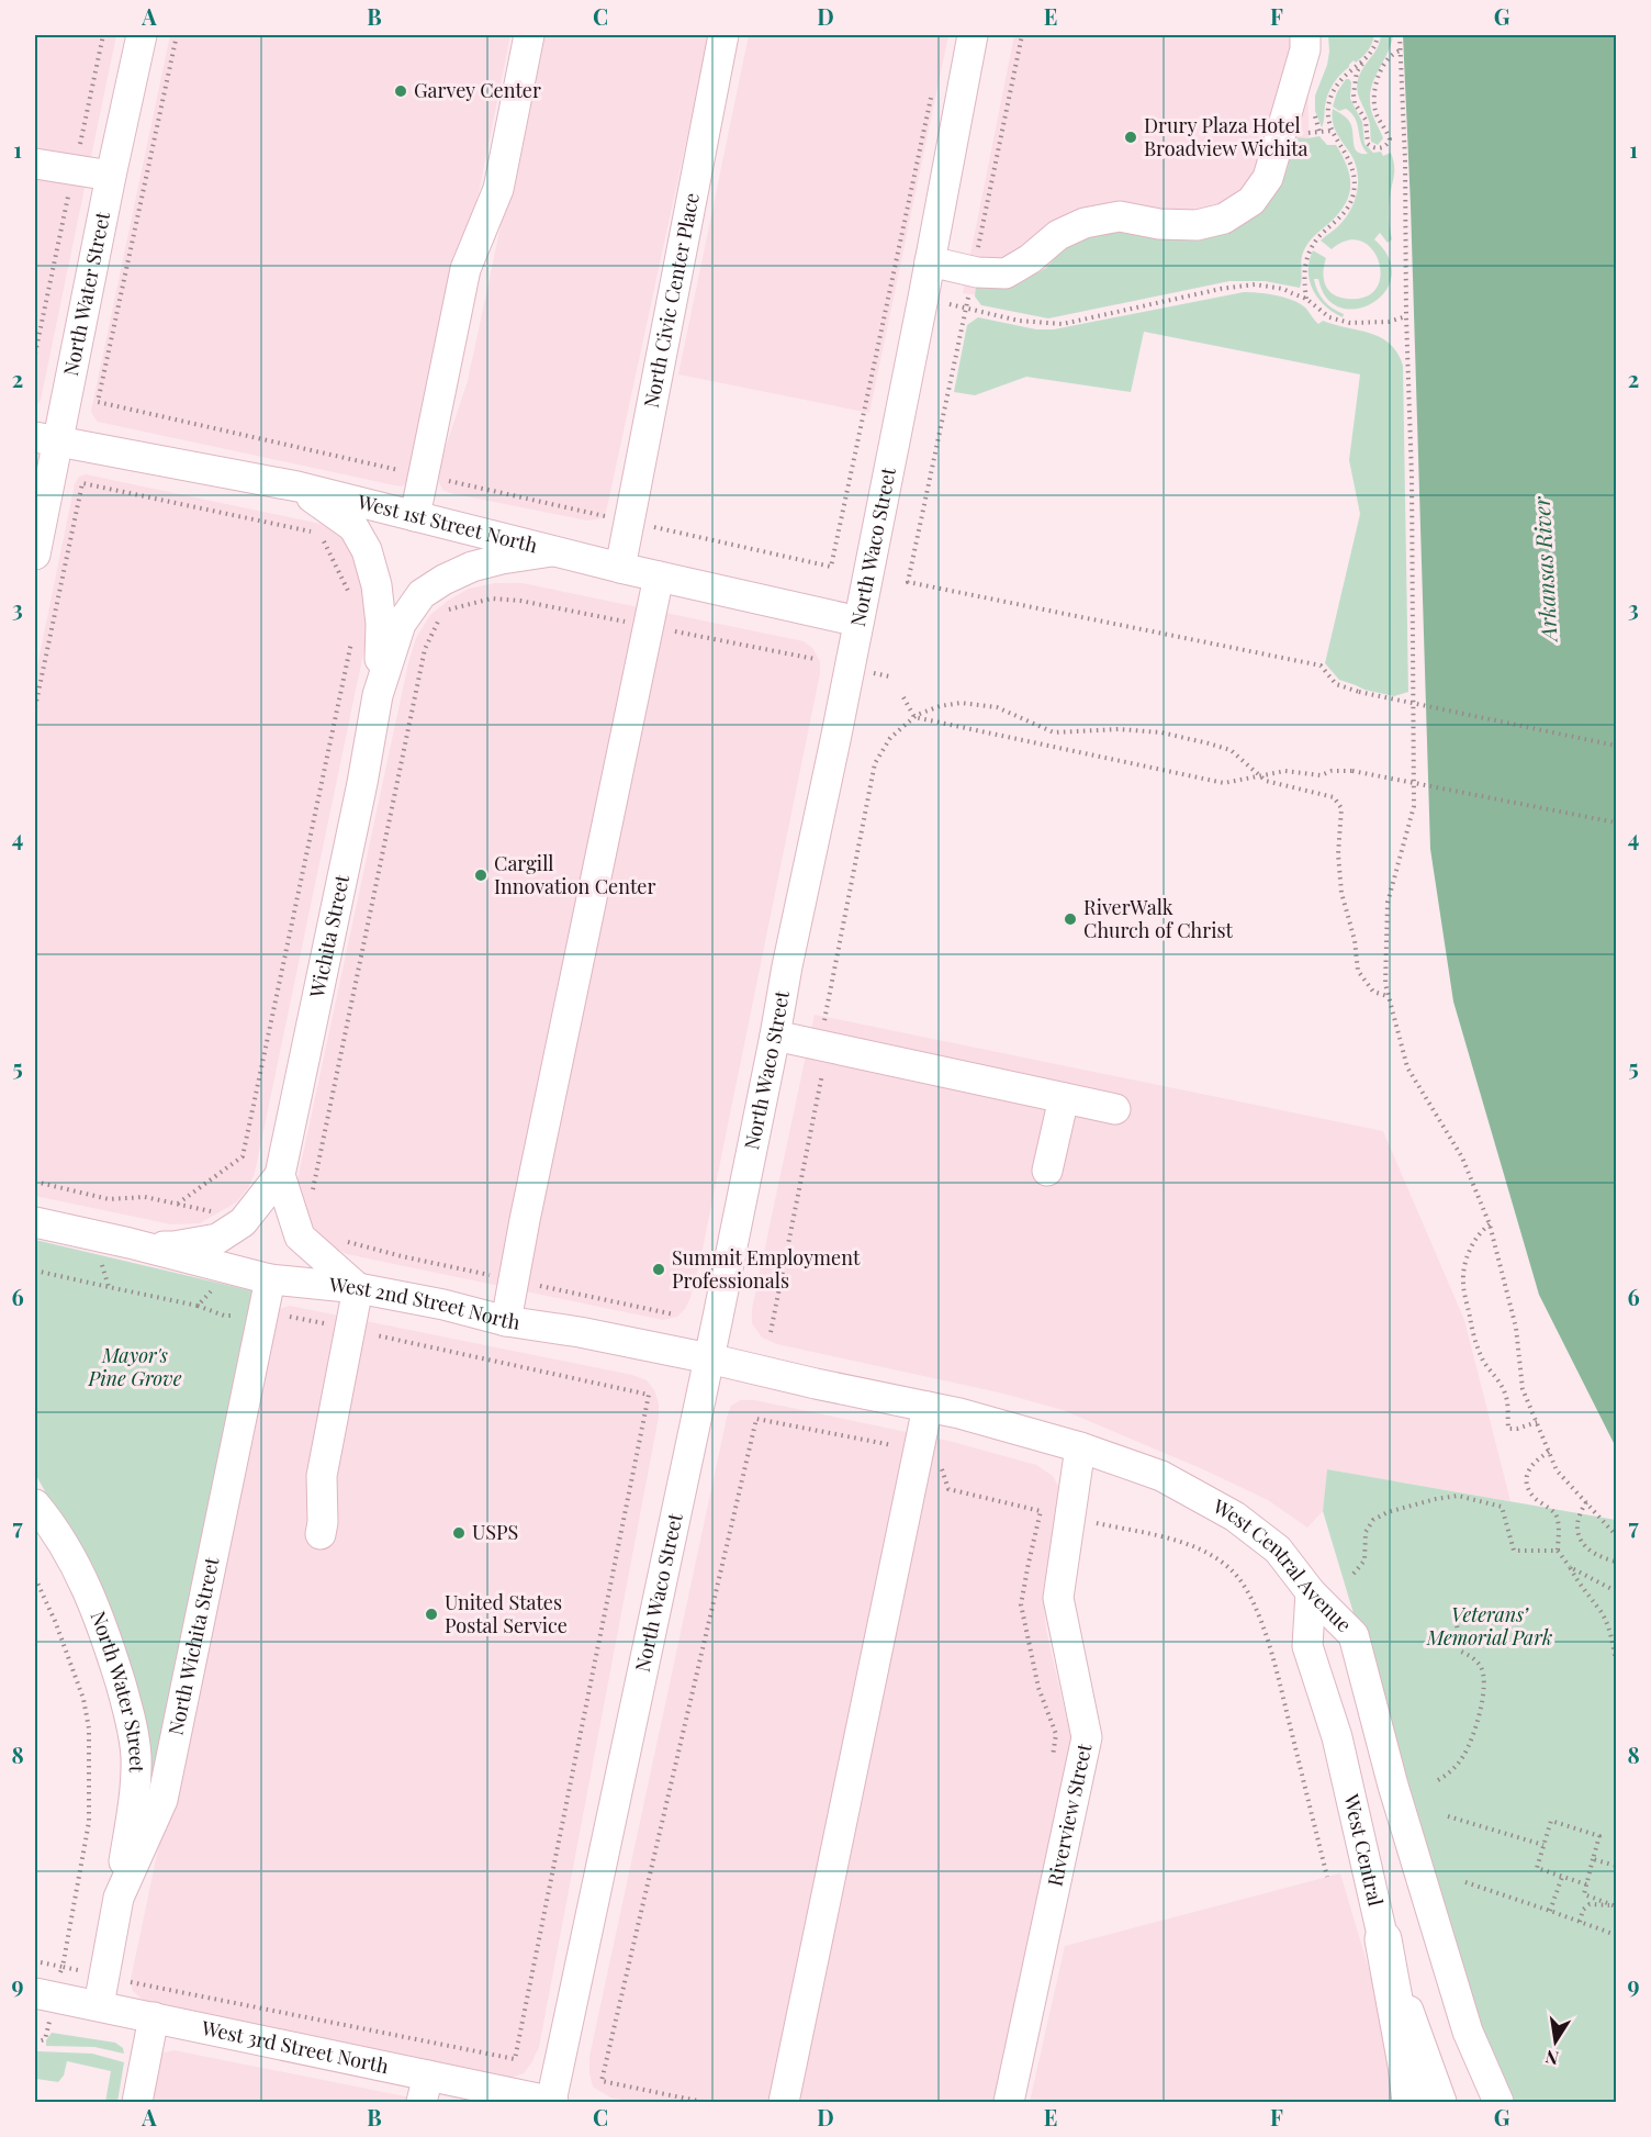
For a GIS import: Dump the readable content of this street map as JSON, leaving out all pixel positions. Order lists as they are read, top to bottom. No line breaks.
{"streets":{"street":["North Water Street","North Civic Center Place","West 1st Street North","North Waco Street","Wichita Street","West 2nd Street North","West Central Avenue","North Wichita Street","Riverview Street","West Central","West 3rd Street North"]},"crossings":[["North Water Street","West 1st Street North"],["North Water Street","North Wichita Street"],["North Civic Center Place","West 1st Street North"],["West 1st Street North","North Waco Street"],["North Waco Street","West 2nd Street North"],["North Waco Street","West 3rd Street North"],["West 2nd Street North","West Central Avenue"],["West 2nd Street North","North Wichita Street"],["West Central Avenue","Riverview Street"],["West Central Avenue","West Central"],["North Wichita Street","West 3rd Street North"]],"water":["Arkansas River"],"parks":["Mayor's Pine Grove","Veterans’ Memorial Park"],"places":["Garvey Center","Drury Plaza Hotel Broadview Wichita","Cargill Innovation Center","RiverWalk Church of Christ","Summit Employment Professionals","USPS","United States Postal Service"],"north":"bottom","grid":{"columns":["A","B","C","D","E","F","G"],"rows":["1","2","3","4","5","6","7","8","9"]}}
